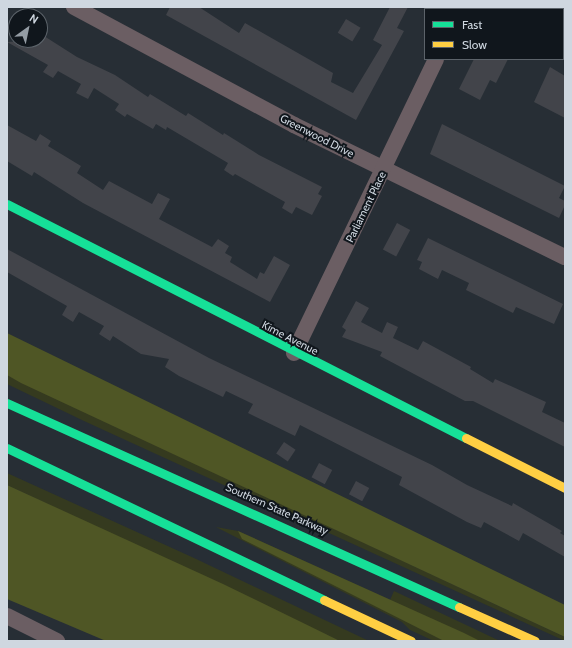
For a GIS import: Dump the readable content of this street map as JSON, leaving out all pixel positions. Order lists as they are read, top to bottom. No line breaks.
{"streets":{"main road":["Kime Avenue","Southern State Parkway"],"street":["Greenwood Drive","Parliament Place"]},"crossings":[["Greenwood Drive","Parliament Place"],["Parliament Place","Kime Avenue"]],"legend":["Fast","Slow"],"north":"top right"}
